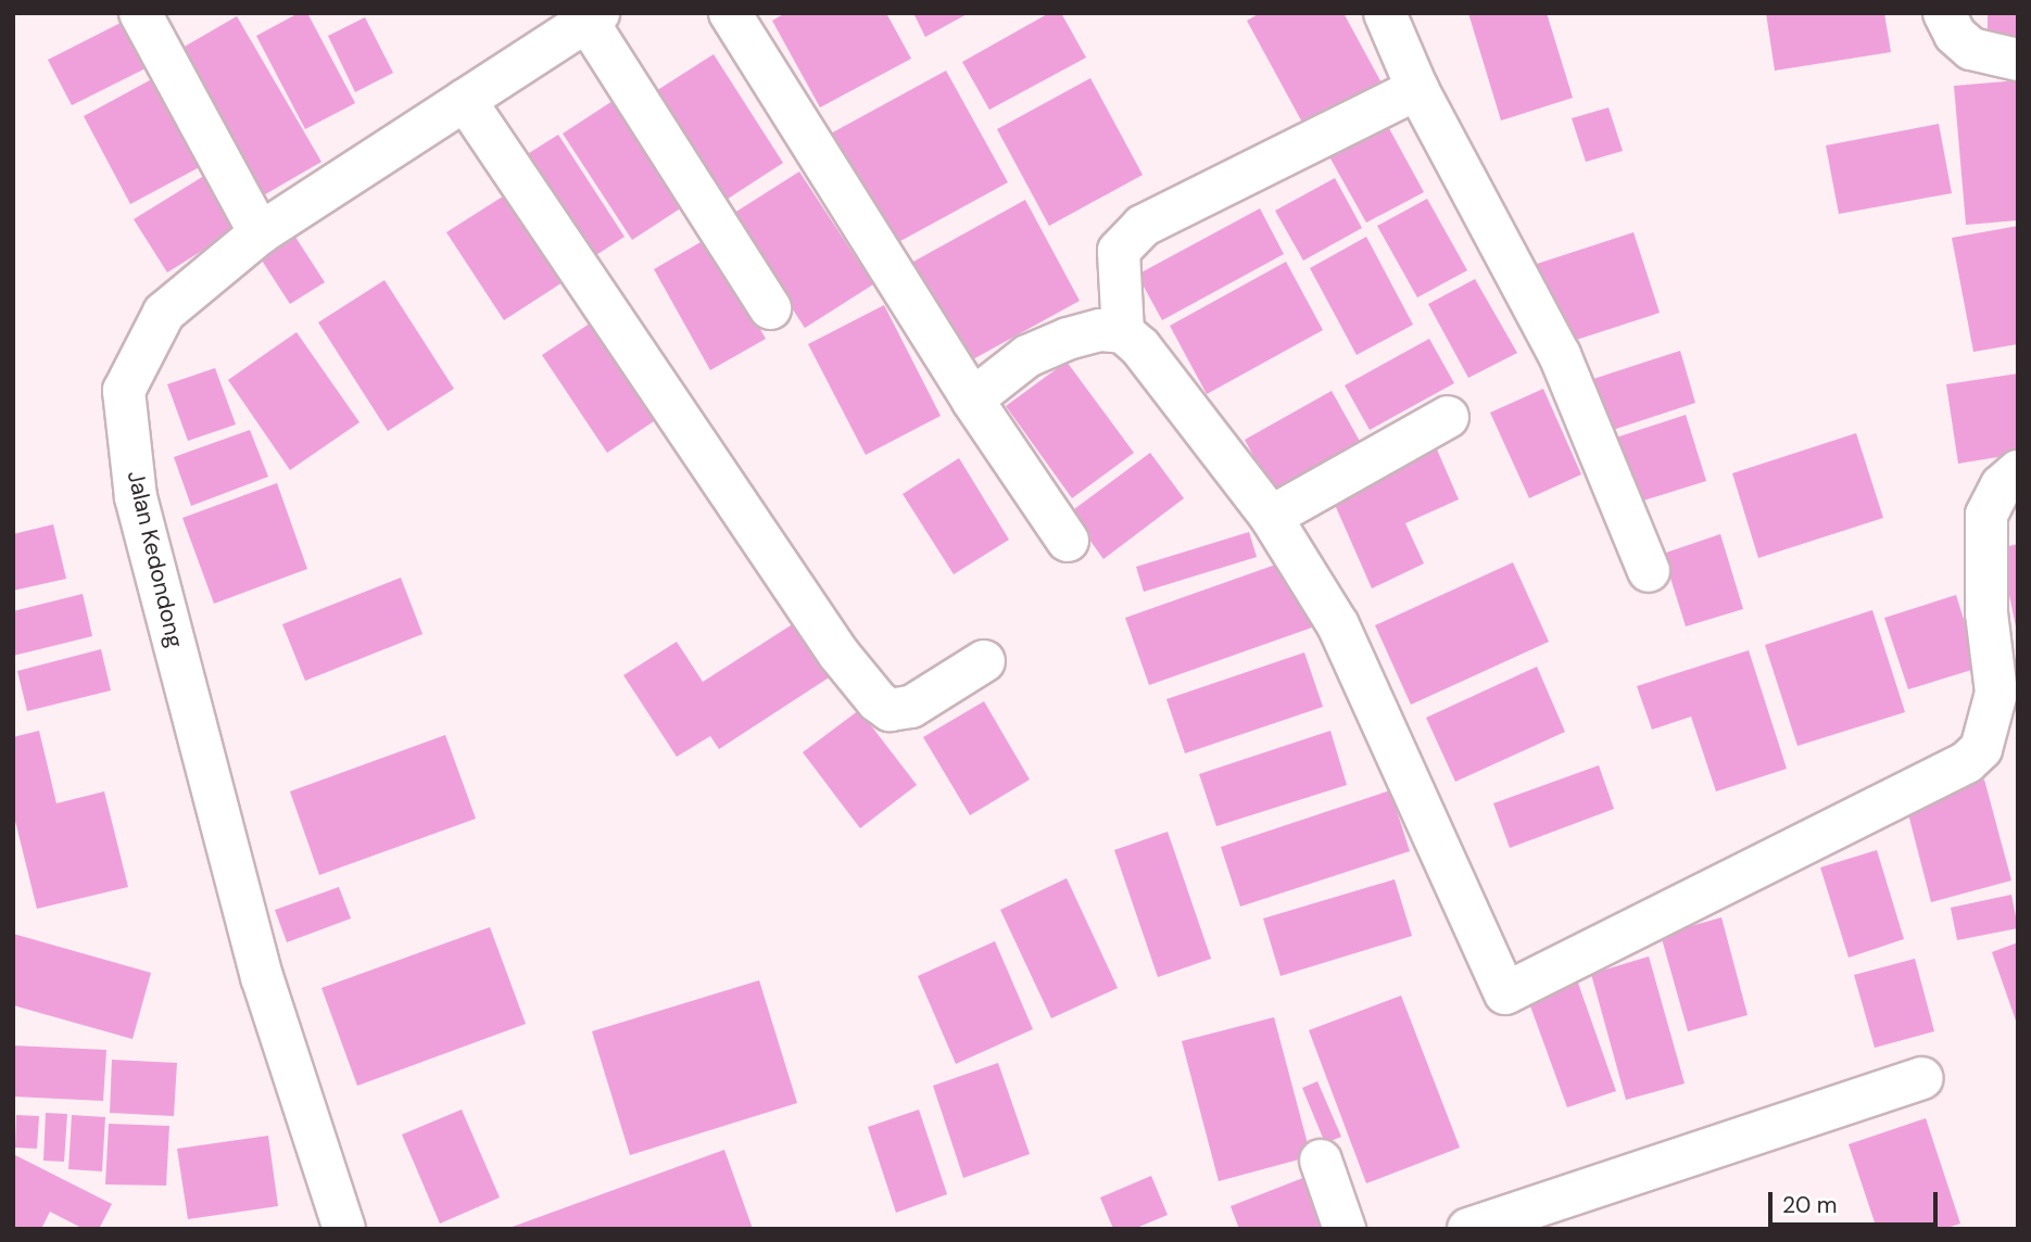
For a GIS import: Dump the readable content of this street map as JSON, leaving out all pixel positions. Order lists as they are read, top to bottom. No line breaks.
{"streets":{"street":["Jalan Kedondong"]},"scale_bar":"20 m"}
